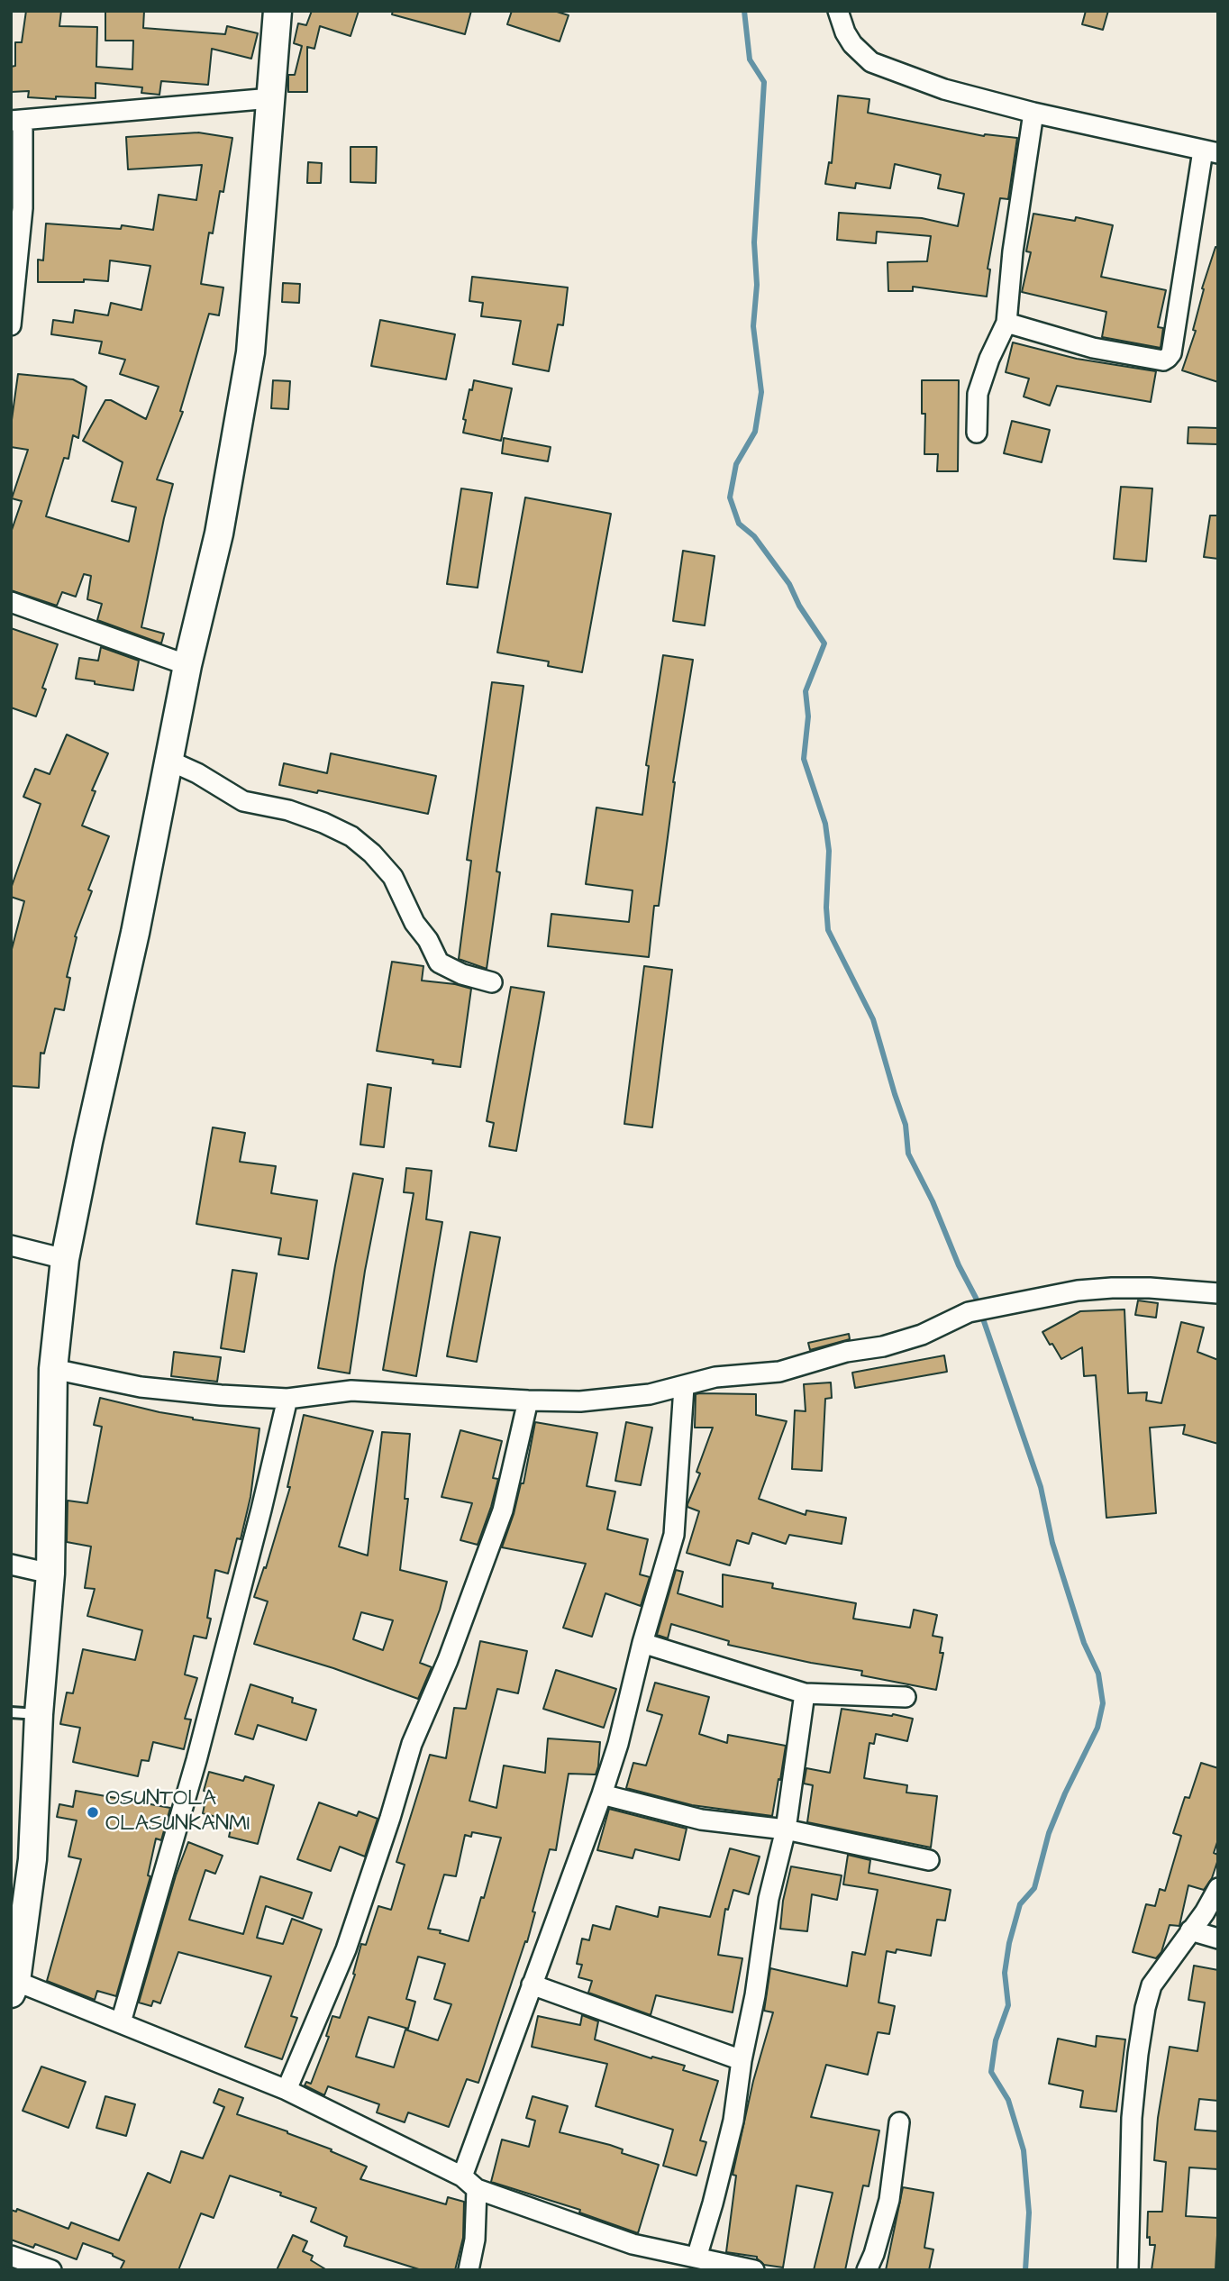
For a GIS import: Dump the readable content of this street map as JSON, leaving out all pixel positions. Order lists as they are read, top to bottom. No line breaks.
{"places":["OSUNTOLA OLASUNKANMI"]}
